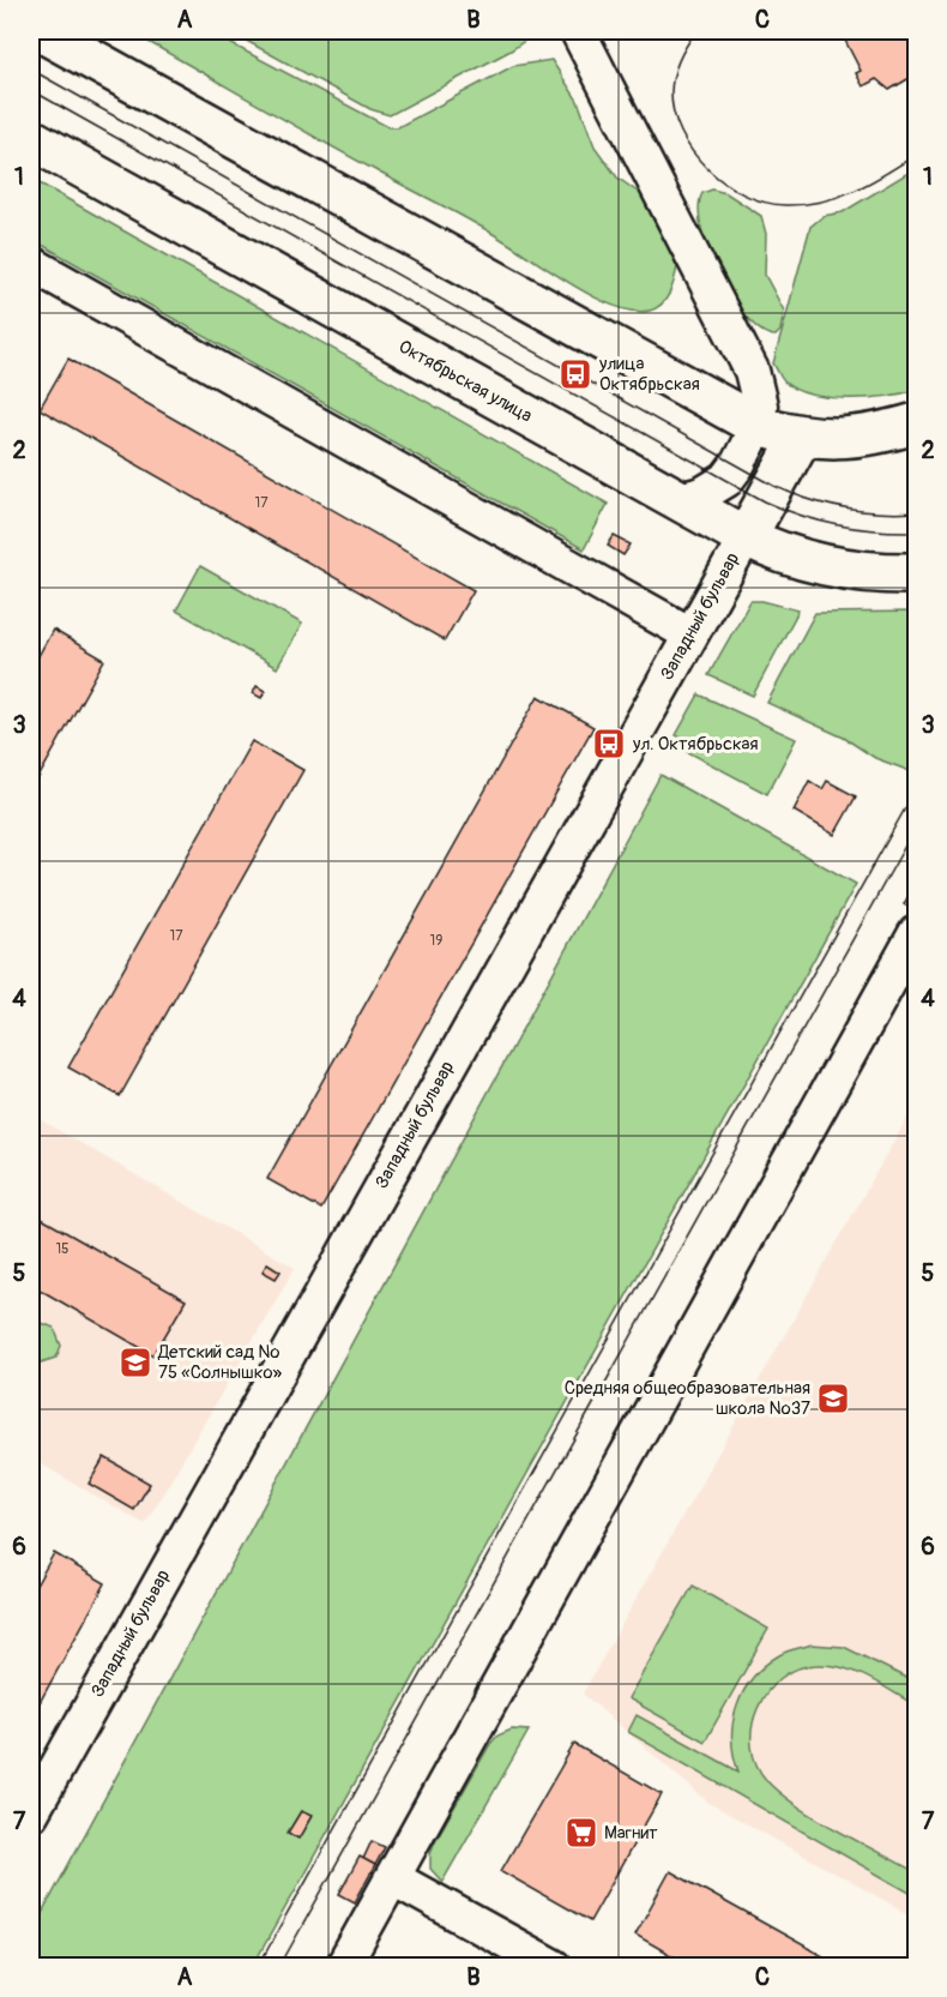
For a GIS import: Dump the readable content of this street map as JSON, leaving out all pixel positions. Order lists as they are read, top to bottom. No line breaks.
{"streets":{"main road":["Октябрьская улица","Западный бульвар"]},"crossings":[["Октябрьская улица","Западный бульвар"]],"places":{"bus stop":["улица Октябрьская","ул. Октябрьская"],"school or university":["Детский сад № 75 «Солнышко»","Средняя общеобразовательная школа №37"],"supermarket":["Магнит"]},"house_numbers":["17","17","19","15"],"grid":{"columns":["A","B","C"],"rows":["1","2","3","4","5","6","7"]}}
